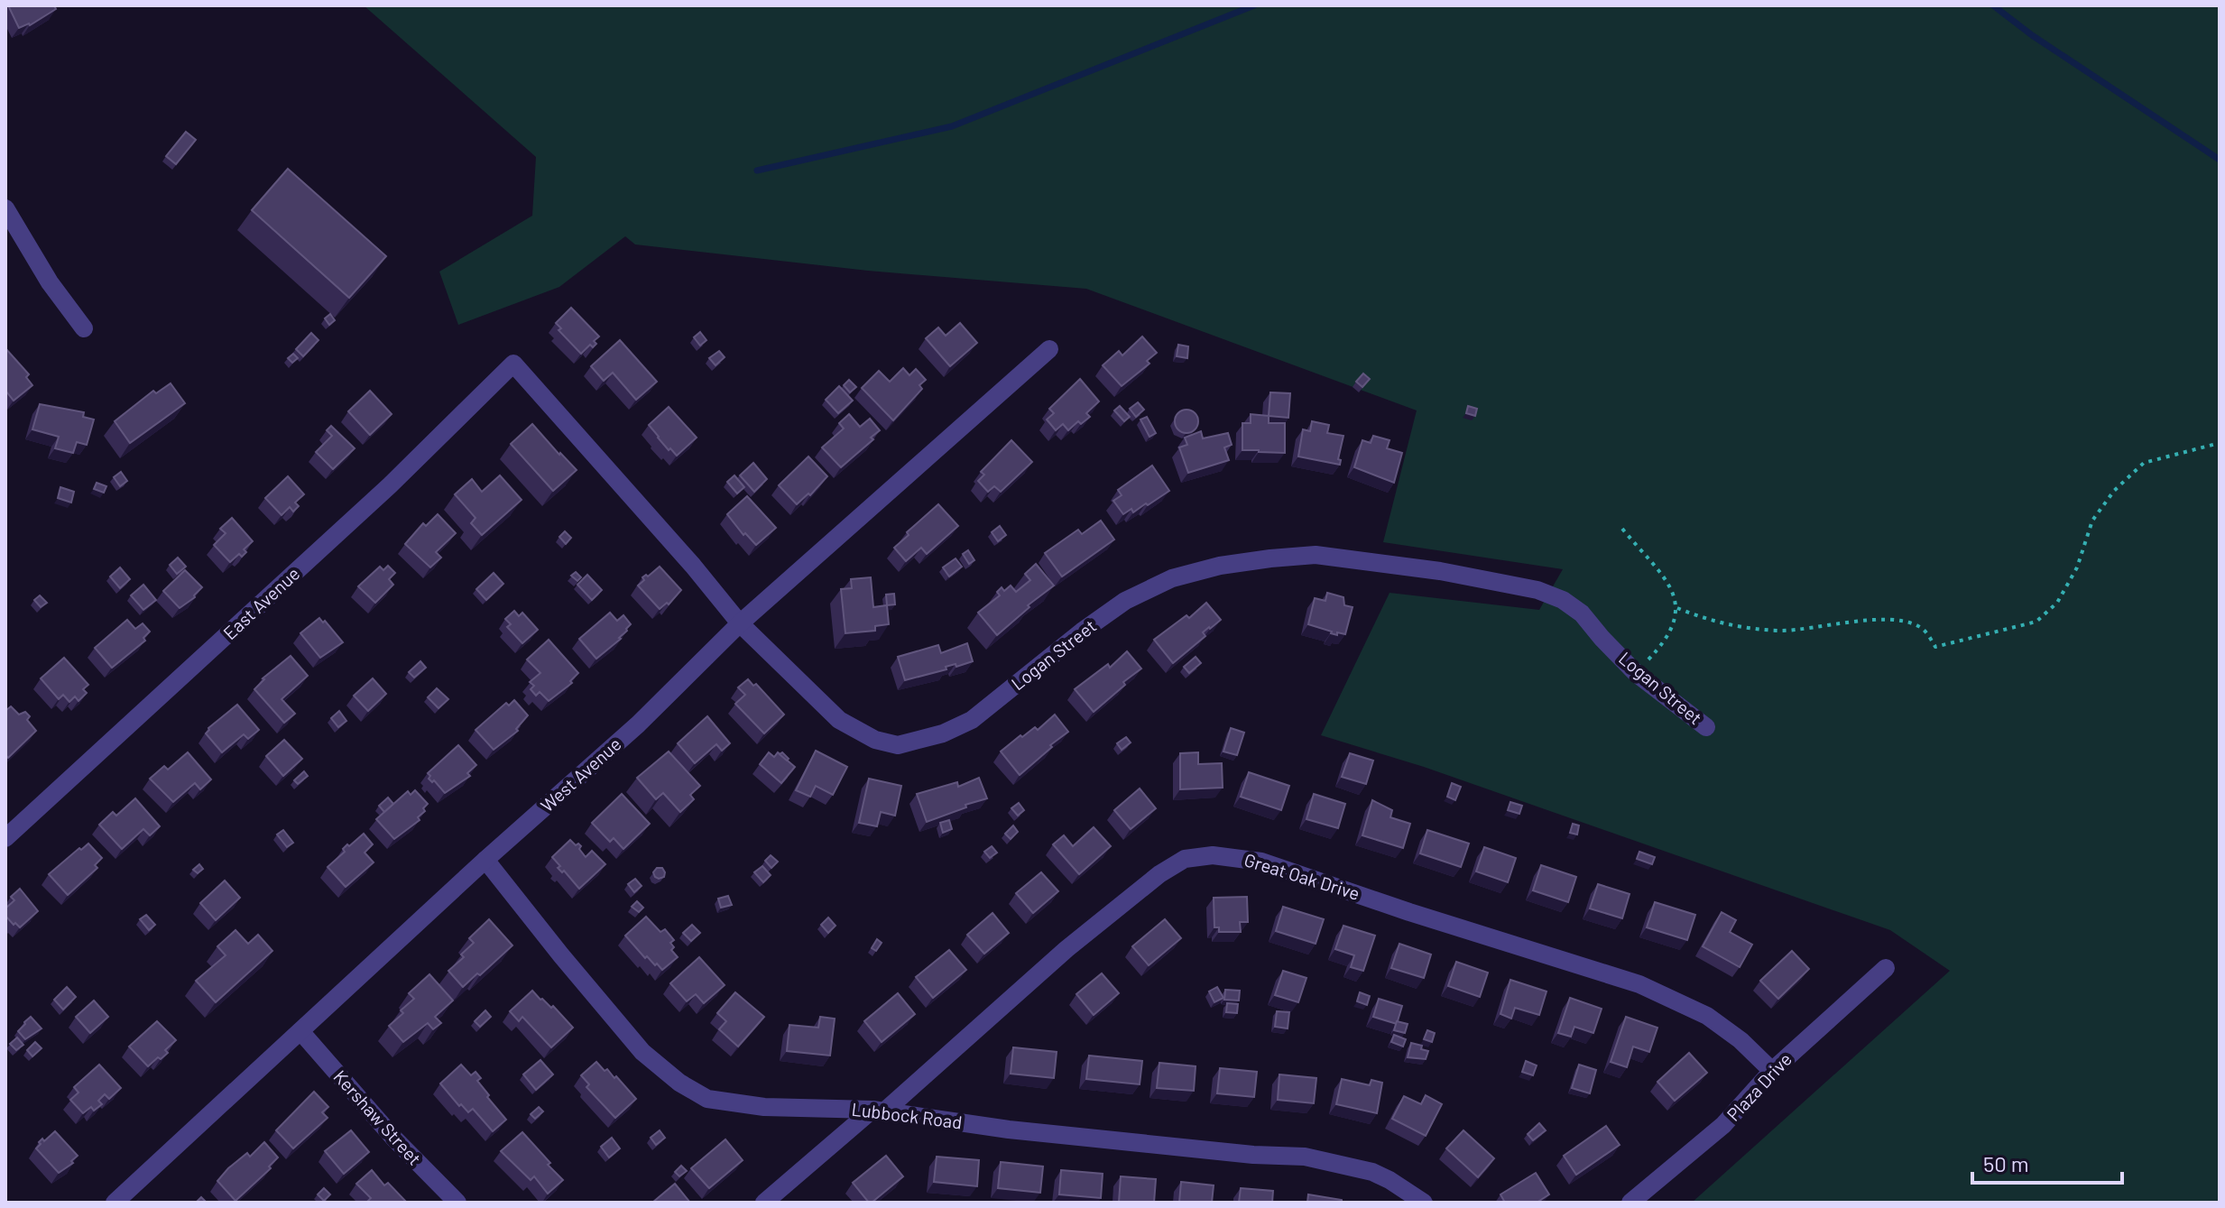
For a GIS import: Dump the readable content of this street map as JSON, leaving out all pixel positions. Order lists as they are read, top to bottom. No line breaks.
{"streets":{"street":["East Avenue","Logan Street","West Avenue","Great Oak Drive","Plaza Drive","Lubbock Road","Kershaw Street"]},"crossings":[["East Avenue","Logan Street"],["Logan Street","West Avenue"],["West Avenue","Lubbock Road"],["West Avenue","Kershaw Street"],["Great Oak Drive","Plaza Drive"],["Great Oak Drive","Lubbock Road"]],"scale_bar":"50 m"}
